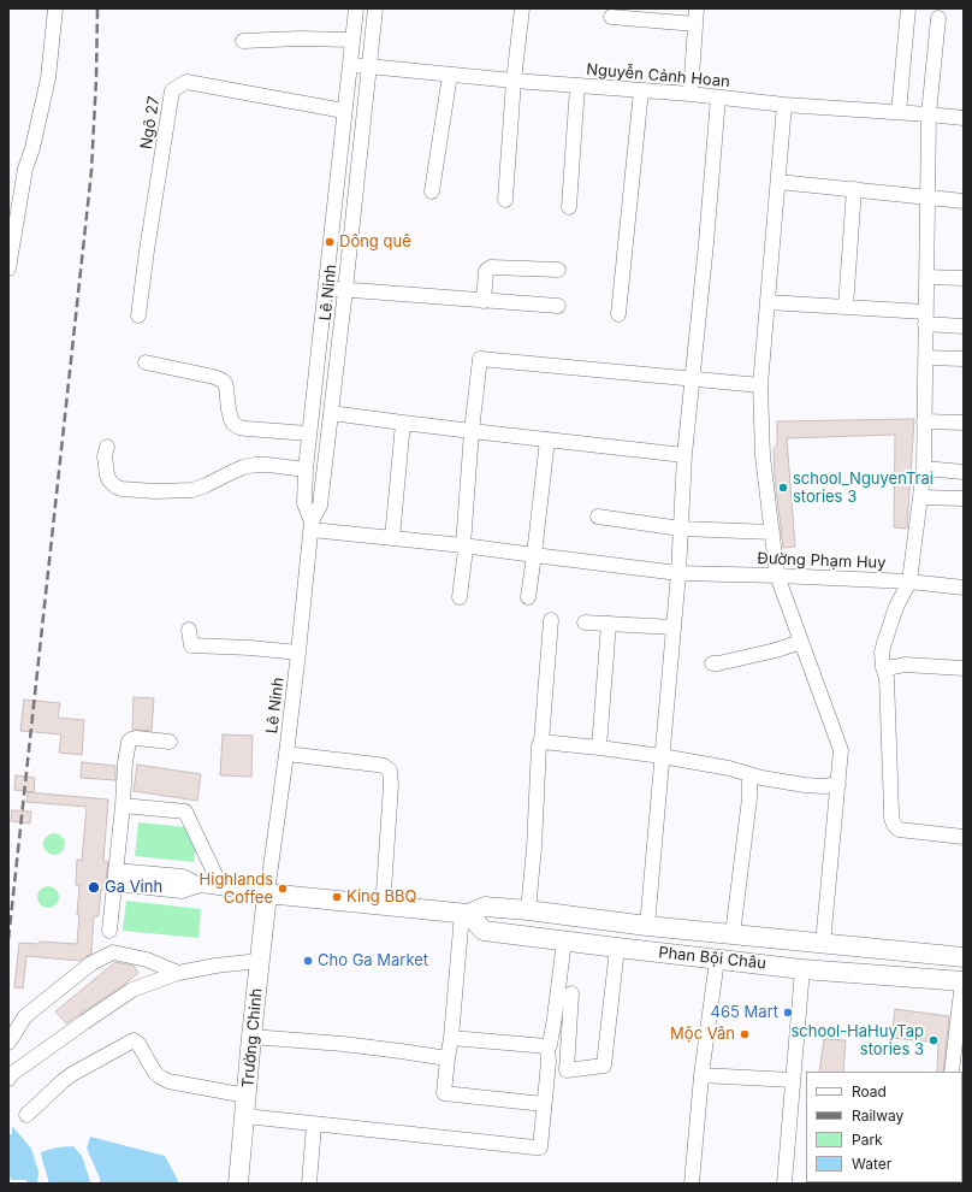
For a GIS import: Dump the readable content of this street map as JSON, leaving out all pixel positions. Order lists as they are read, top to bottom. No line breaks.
{"streets":{"main road":["Phan Bội Châu","Trường Chinh"],"street":["Nguyễn Cảnh Hoan","Ngõ 27","Lê Ninh","Đường Phạm Huy"]},"crossings":[["Nguyễn Cảnh Hoan","Lê Ninh"],["Ngõ 27","Lê Ninh"],["Lê Ninh","Đường Phạm Huy"],["Lê Ninh","Phan Bội Châu"],["Lê Ninh","Trường Chinh"],["Phan Bội Châu","Trường Chinh"]],"places":["Dông quê","school_NguyenTrai stories 3","Ga Vinh","Highlands Coffee","King BBQ","Cho Ga Market","465 Mart","Mộc Vân","school-HaHuyTap stories 3"],"legend":["Road","Railway","Park","Water"]}
